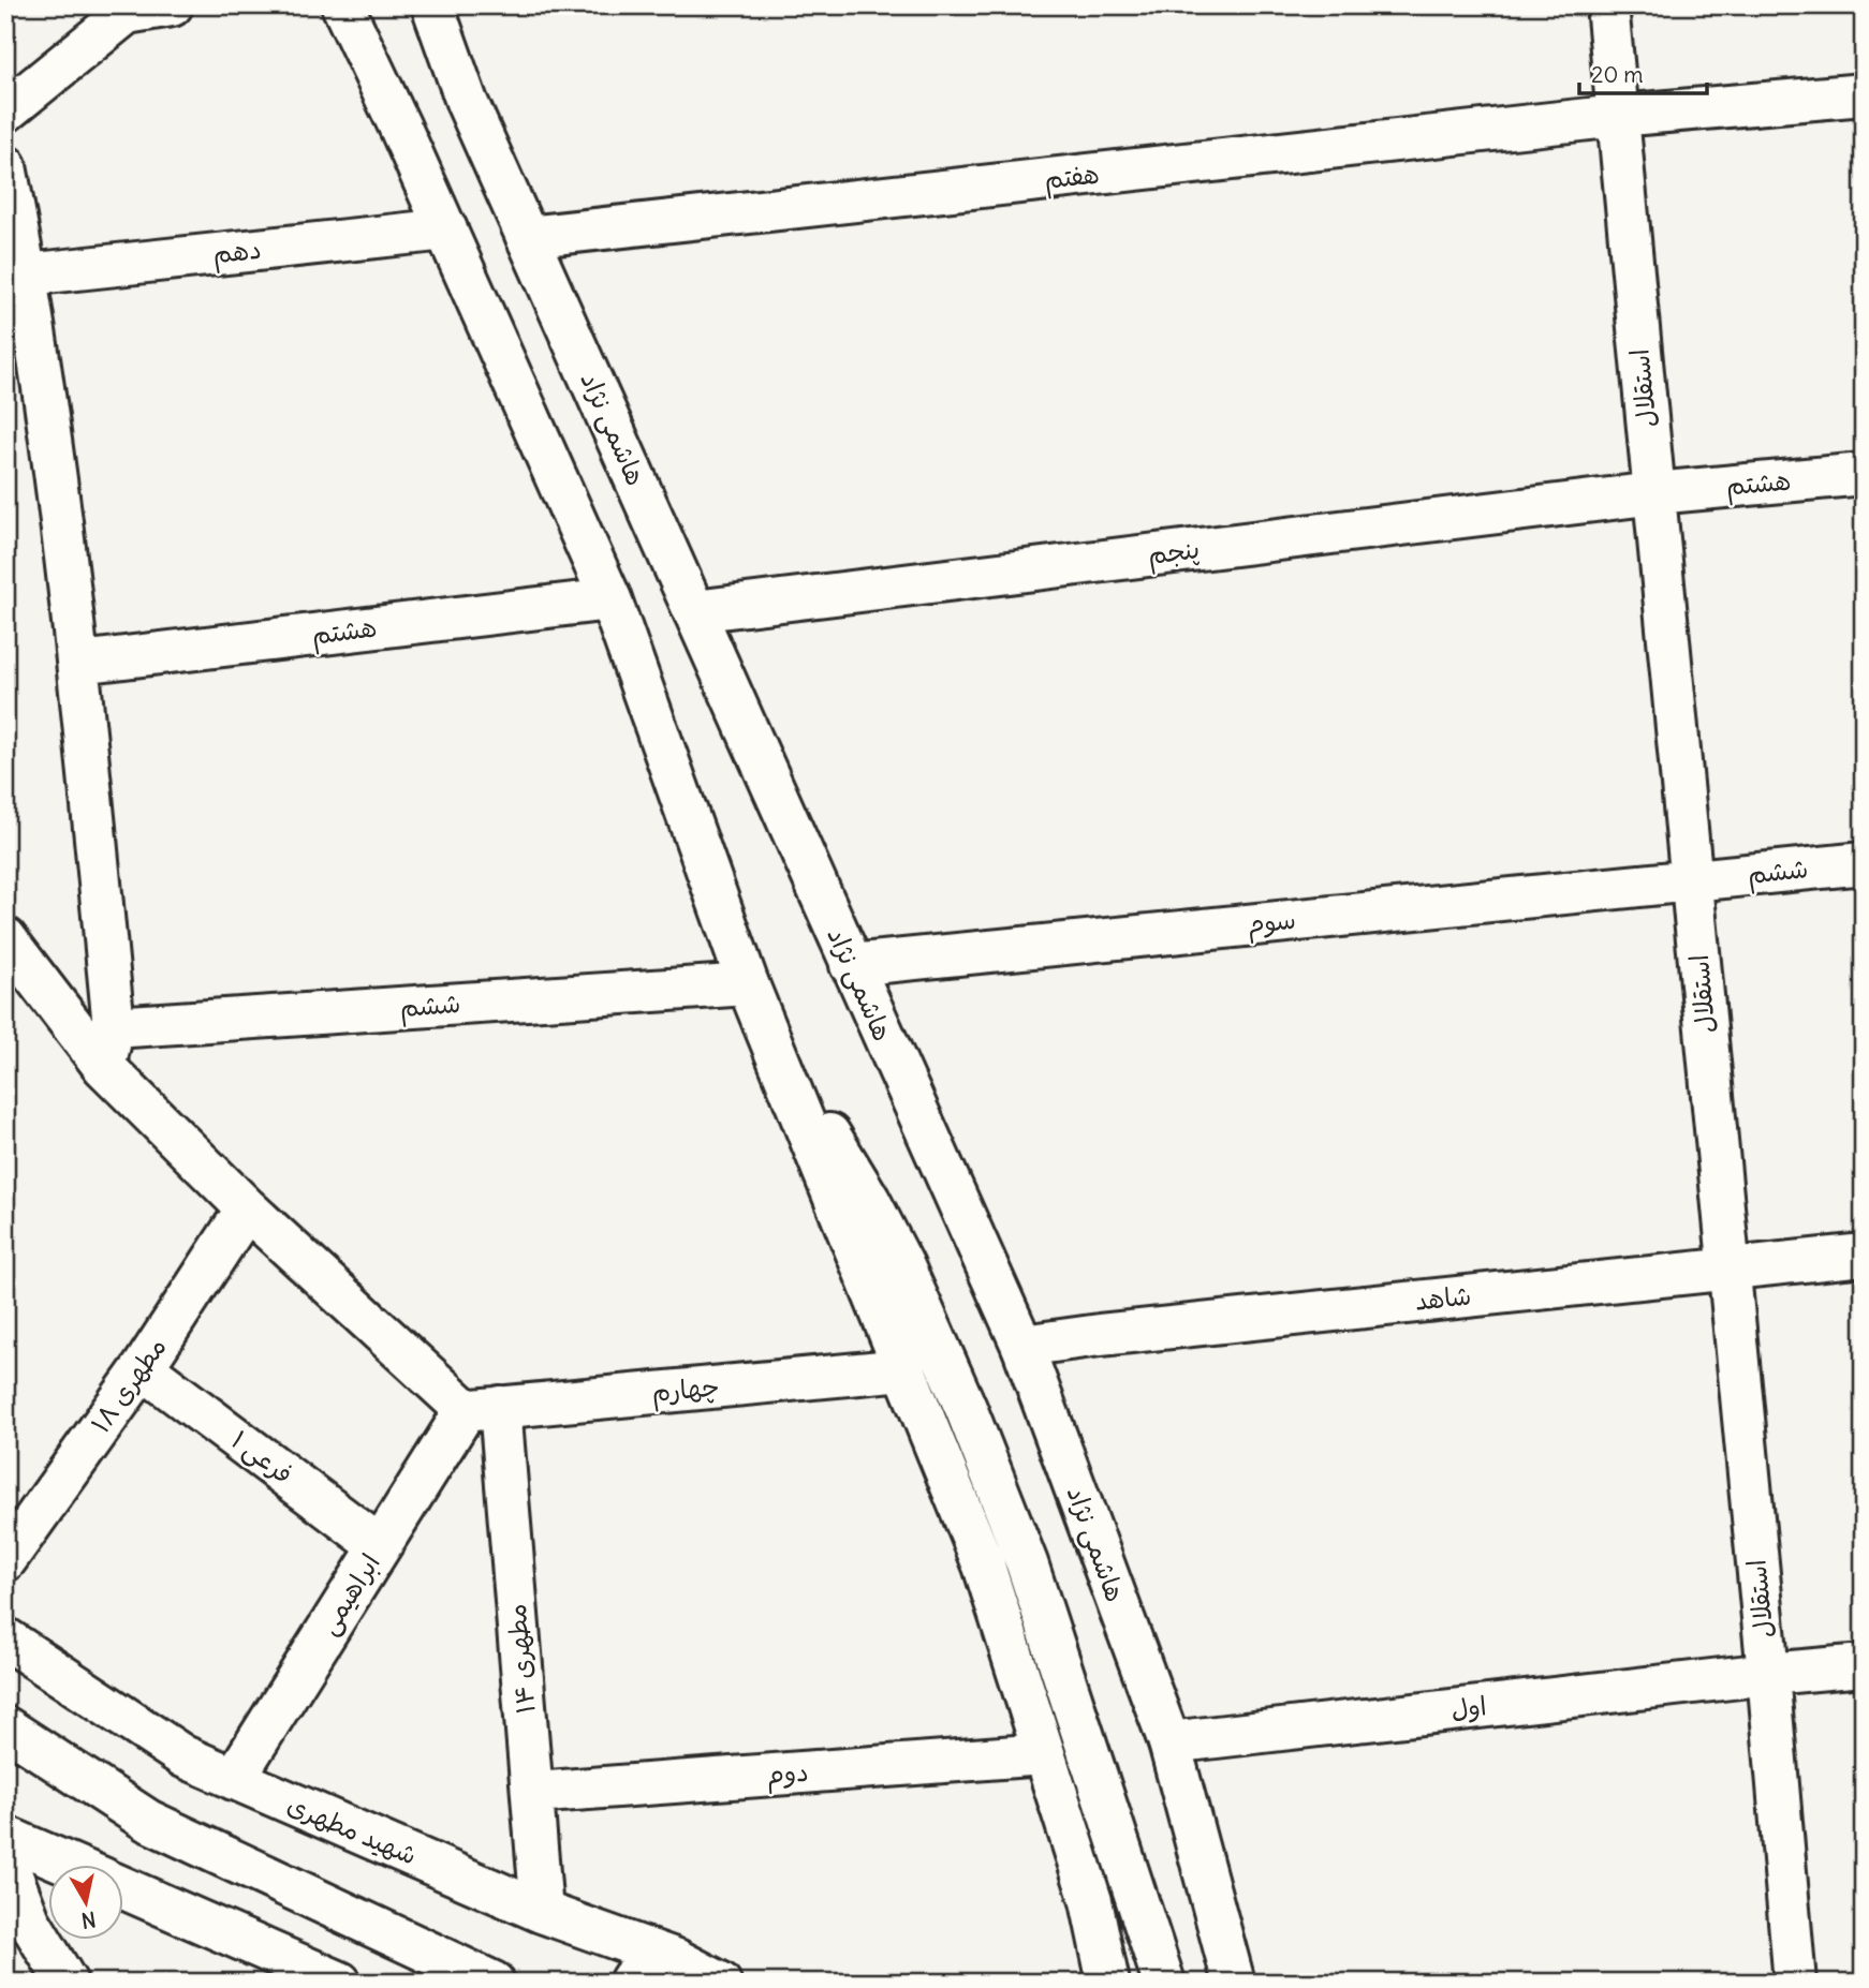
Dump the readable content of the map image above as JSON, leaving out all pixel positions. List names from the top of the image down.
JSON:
{
  "streets": {
    "street": [
      "هفتم",
      "دهم",
      "استقلال",
      "هاشمی نژاد",
      "هشتم",
      "پنجم",
      "ششم",
      "سوم",
      "شاهد",
      "مطهری ۱۸",
      "چهارم",
      "فرعی ۱",
      "ابراهیمی",
      "مطهری ۱۴",
      "اول",
      "دوم",
      "شهید مطهری"
    ]
  },
  "crossings": [
    ["هفتم", "استقلال"],
    ["هفتم", "هاشمی نژاد"],
    ["استقلال", "هشتم"],
    ["استقلال", "پنجم"],
    ["استقلال", "ششم"],
    ["استقلال", "سوم"],
    ["استقلال", "شاهد"],
    ["استقلال", "اول"],
    ["هاشمی نژاد", "پنجم"],
    ["هاشمی نژاد", "سوم"],
    ["هاشمی نژاد", "شاهد"],
    ["هاشمی نژاد", "اول"],
    ["هشتم", "پنجم"],
    ["ششم", "سوم"],
    ["مطهری ۱۸", "فرعی ۱"],
    ["چهارم", "ابراهیمی"],
    ["چهارم", "مطهری ۱۴"],
    ["فرعی ۱", "ابراهیمی"],
    ["ابراهیمی", "مطهری ۱۴"],
    ["ابراهیمی", "شهید مطهری"],
    ["مطهری ۱۴", "دوم"],
    ["مطهری ۱۴", "شهید مطهری"]
  ],
  "scale_bar": "20 m",
  "north": "bottom"
}
